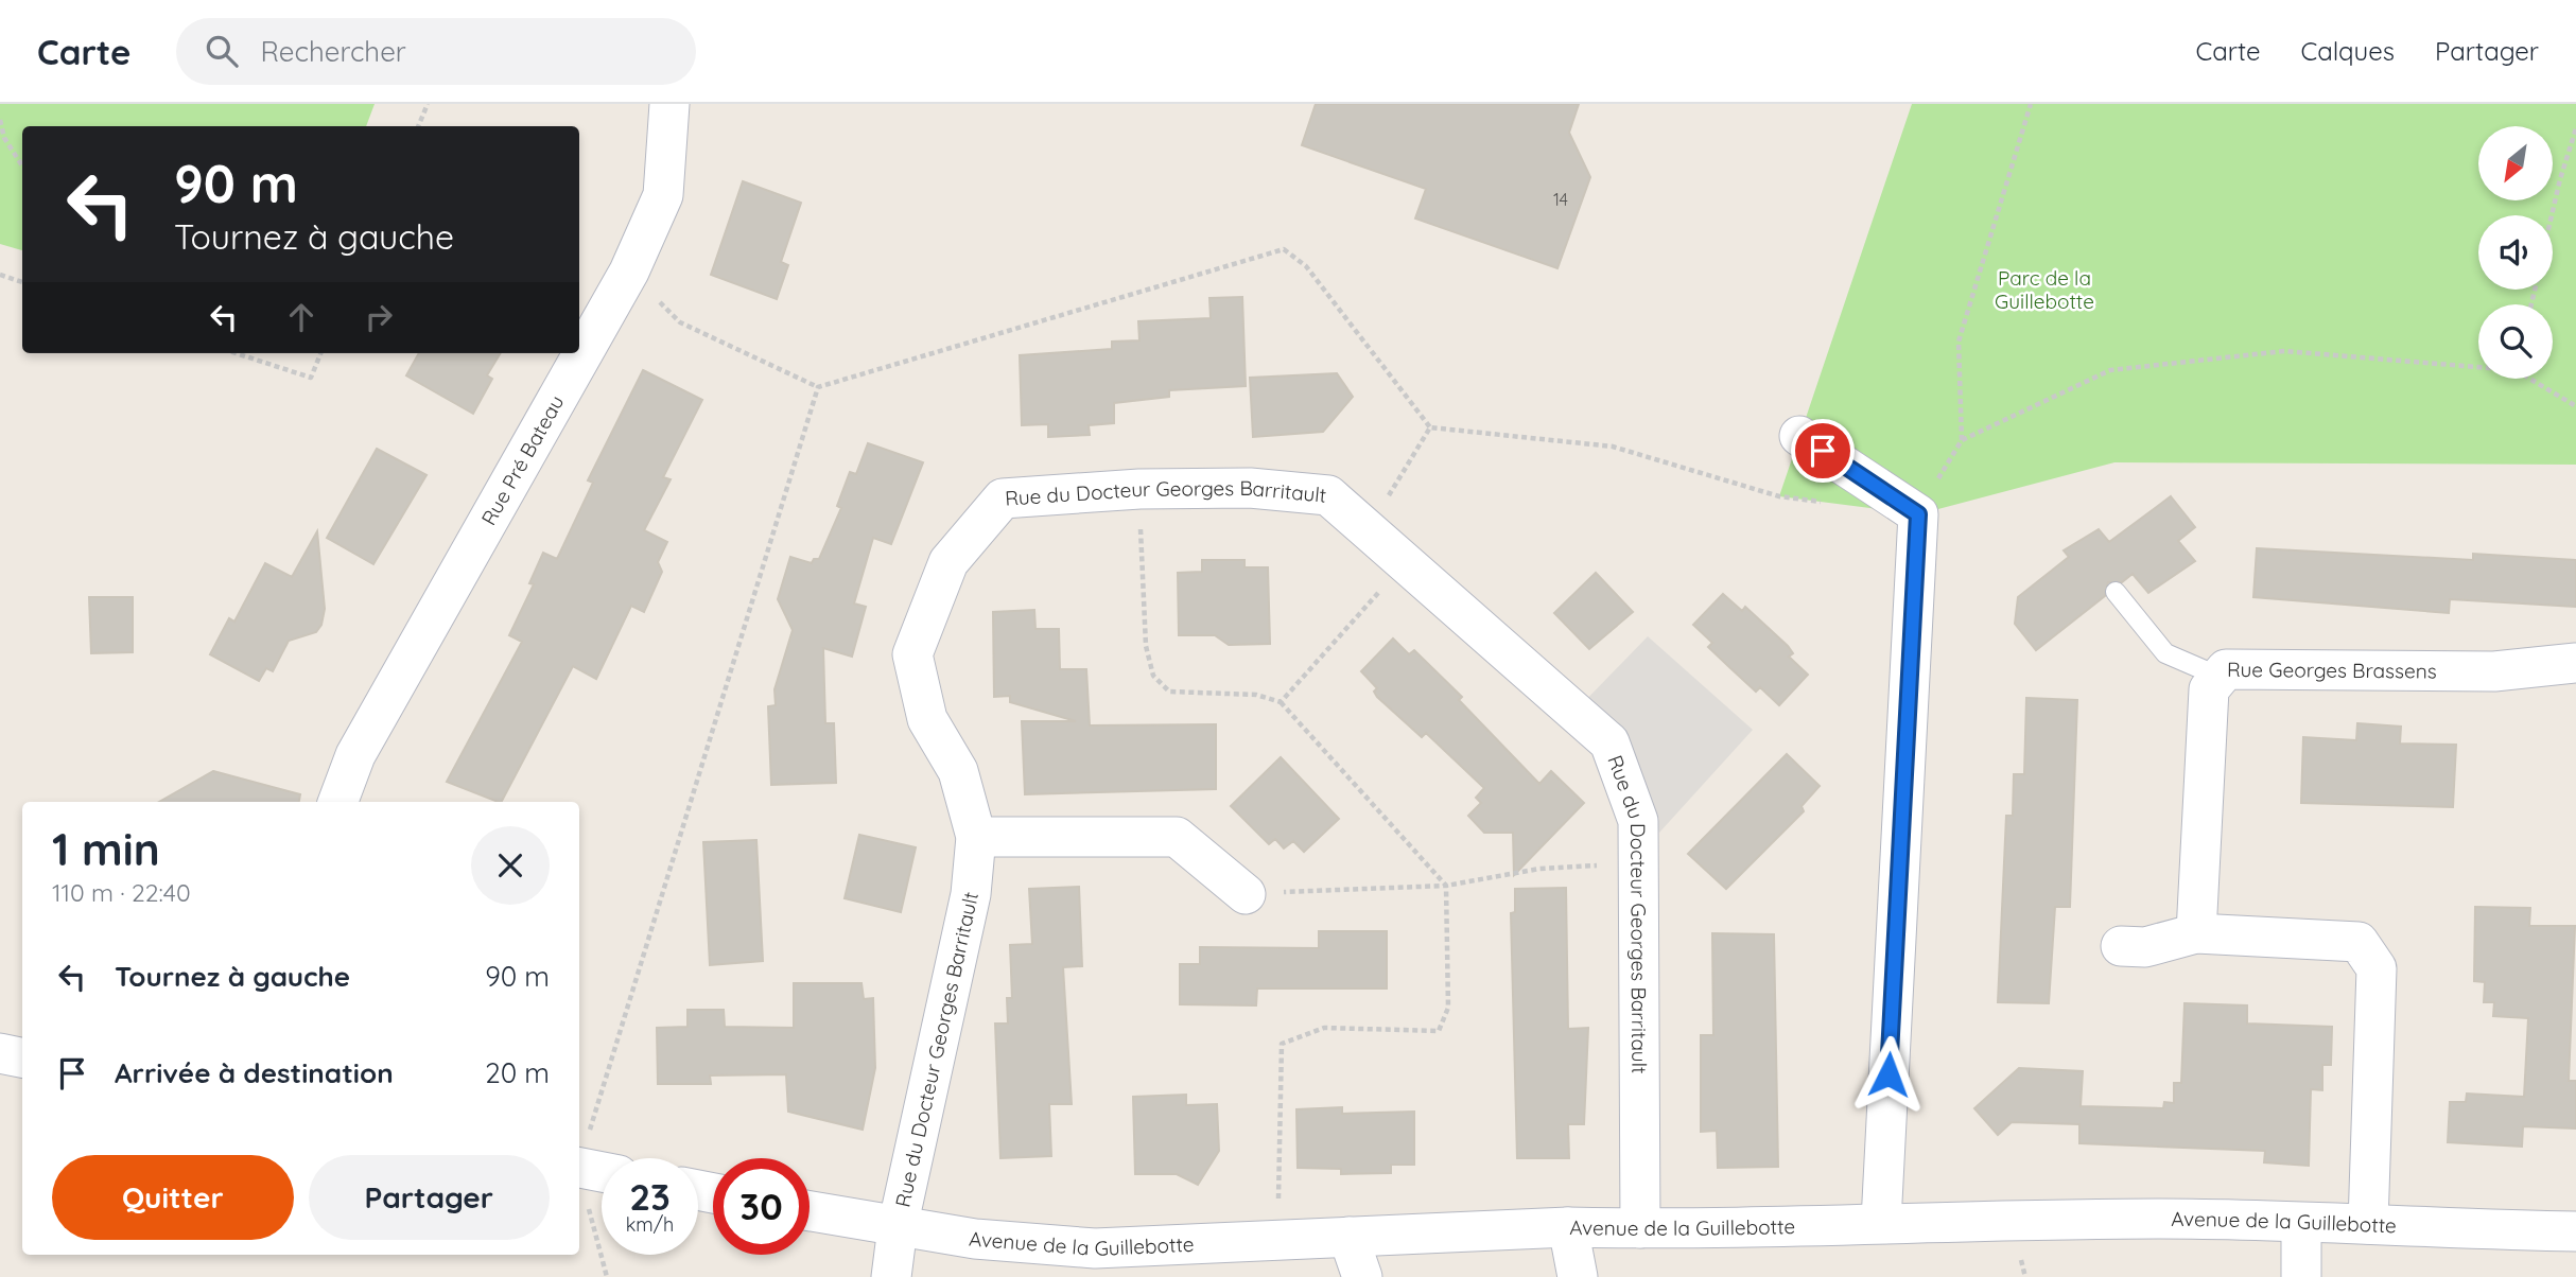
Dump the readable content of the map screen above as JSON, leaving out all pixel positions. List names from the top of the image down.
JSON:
{
  "streets": {
    "street": [
      "Rue Pré Bateau",
      "Rue du Docteur Georges Barritault",
      "Rue Georges Brassens",
      "Avenue de la Guillebotte"
    ]
  },
  "crossings": [
    ["Rue du Docteur Georges Barritault", "Avenue de la Guillebotte"]
  ],
  "parks": ["Parc de la Guillebotte"],
  "house_numbers": ["14"],
  "north": "bottom left",
  "page": {
    "header": "Carte",
    "search": "Rechercher",
    "nav": ["Carte", "Calques", "Partager"],
    "turn": ["90 m", "Tournez à gauche"],
    "heading": ["1 min", "110 m · 22:40"],
    "list": [
      {
        "name": "Tournez à gauche",
        "value": "90 m"
      },
      {
        "name": "Arrivée à destination",
        "value": "20 m"
      }
    ],
    "buttons": ["Quitter", "Partager"],
    "speed": "23 km/h",
    "limit": "30"
  }
}
